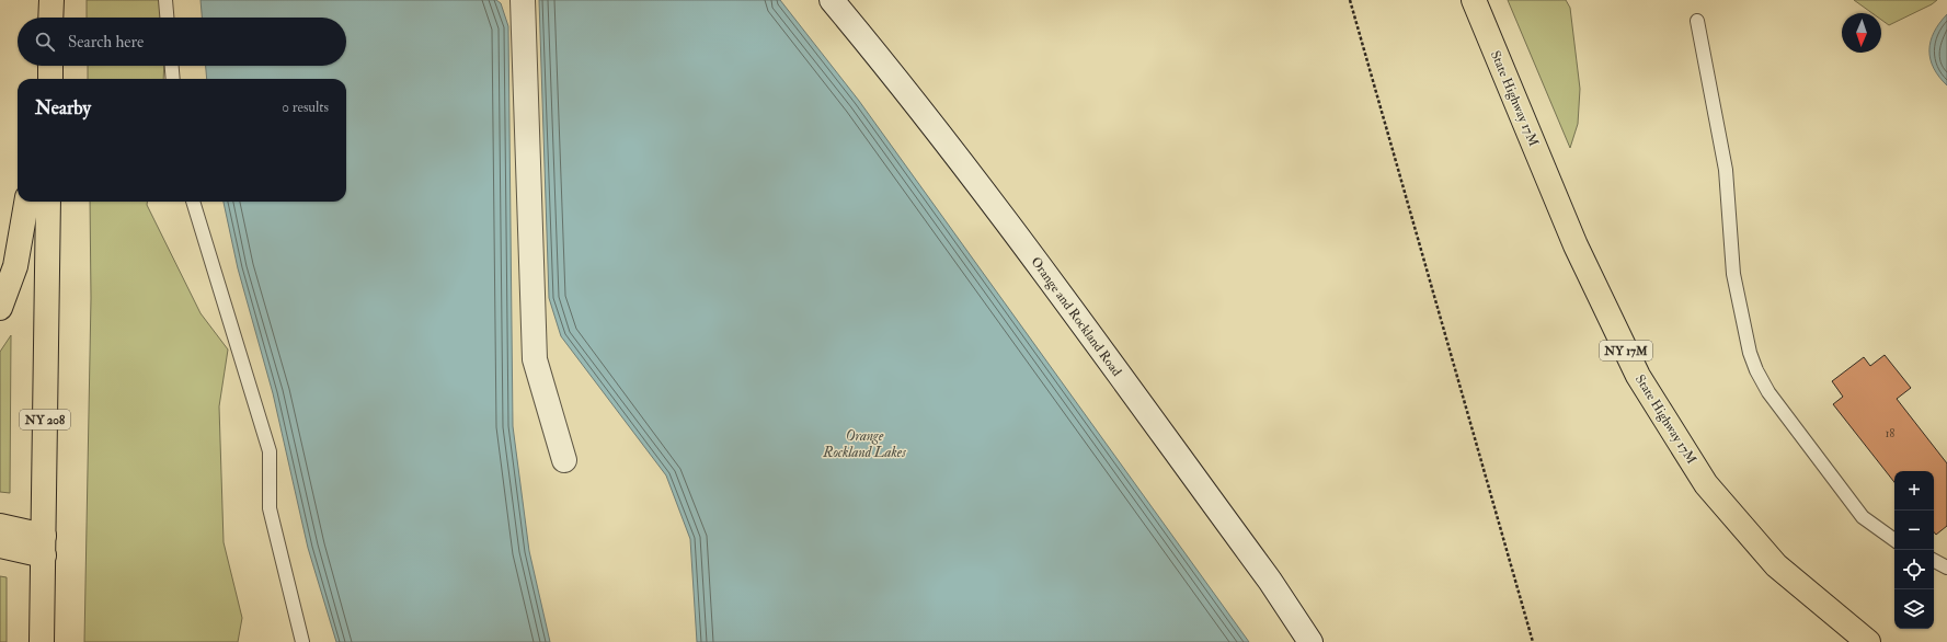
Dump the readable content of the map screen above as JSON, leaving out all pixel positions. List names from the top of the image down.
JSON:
{
  "streets": {
    "main road": ["State Highway 17M", "NY 17M", "NY 208"],
    "street": ["Orange and Rockland Road"]
  },
  "water": ["Orange Rockland Lakes"],
  "house_numbers": ["18"],
  "north": "bottom",
  "page": {
    "search": "Search here",
    "heading": ["Nearby", "0 results"],
    "map_buttons": ["+", "−"]
  }
}
